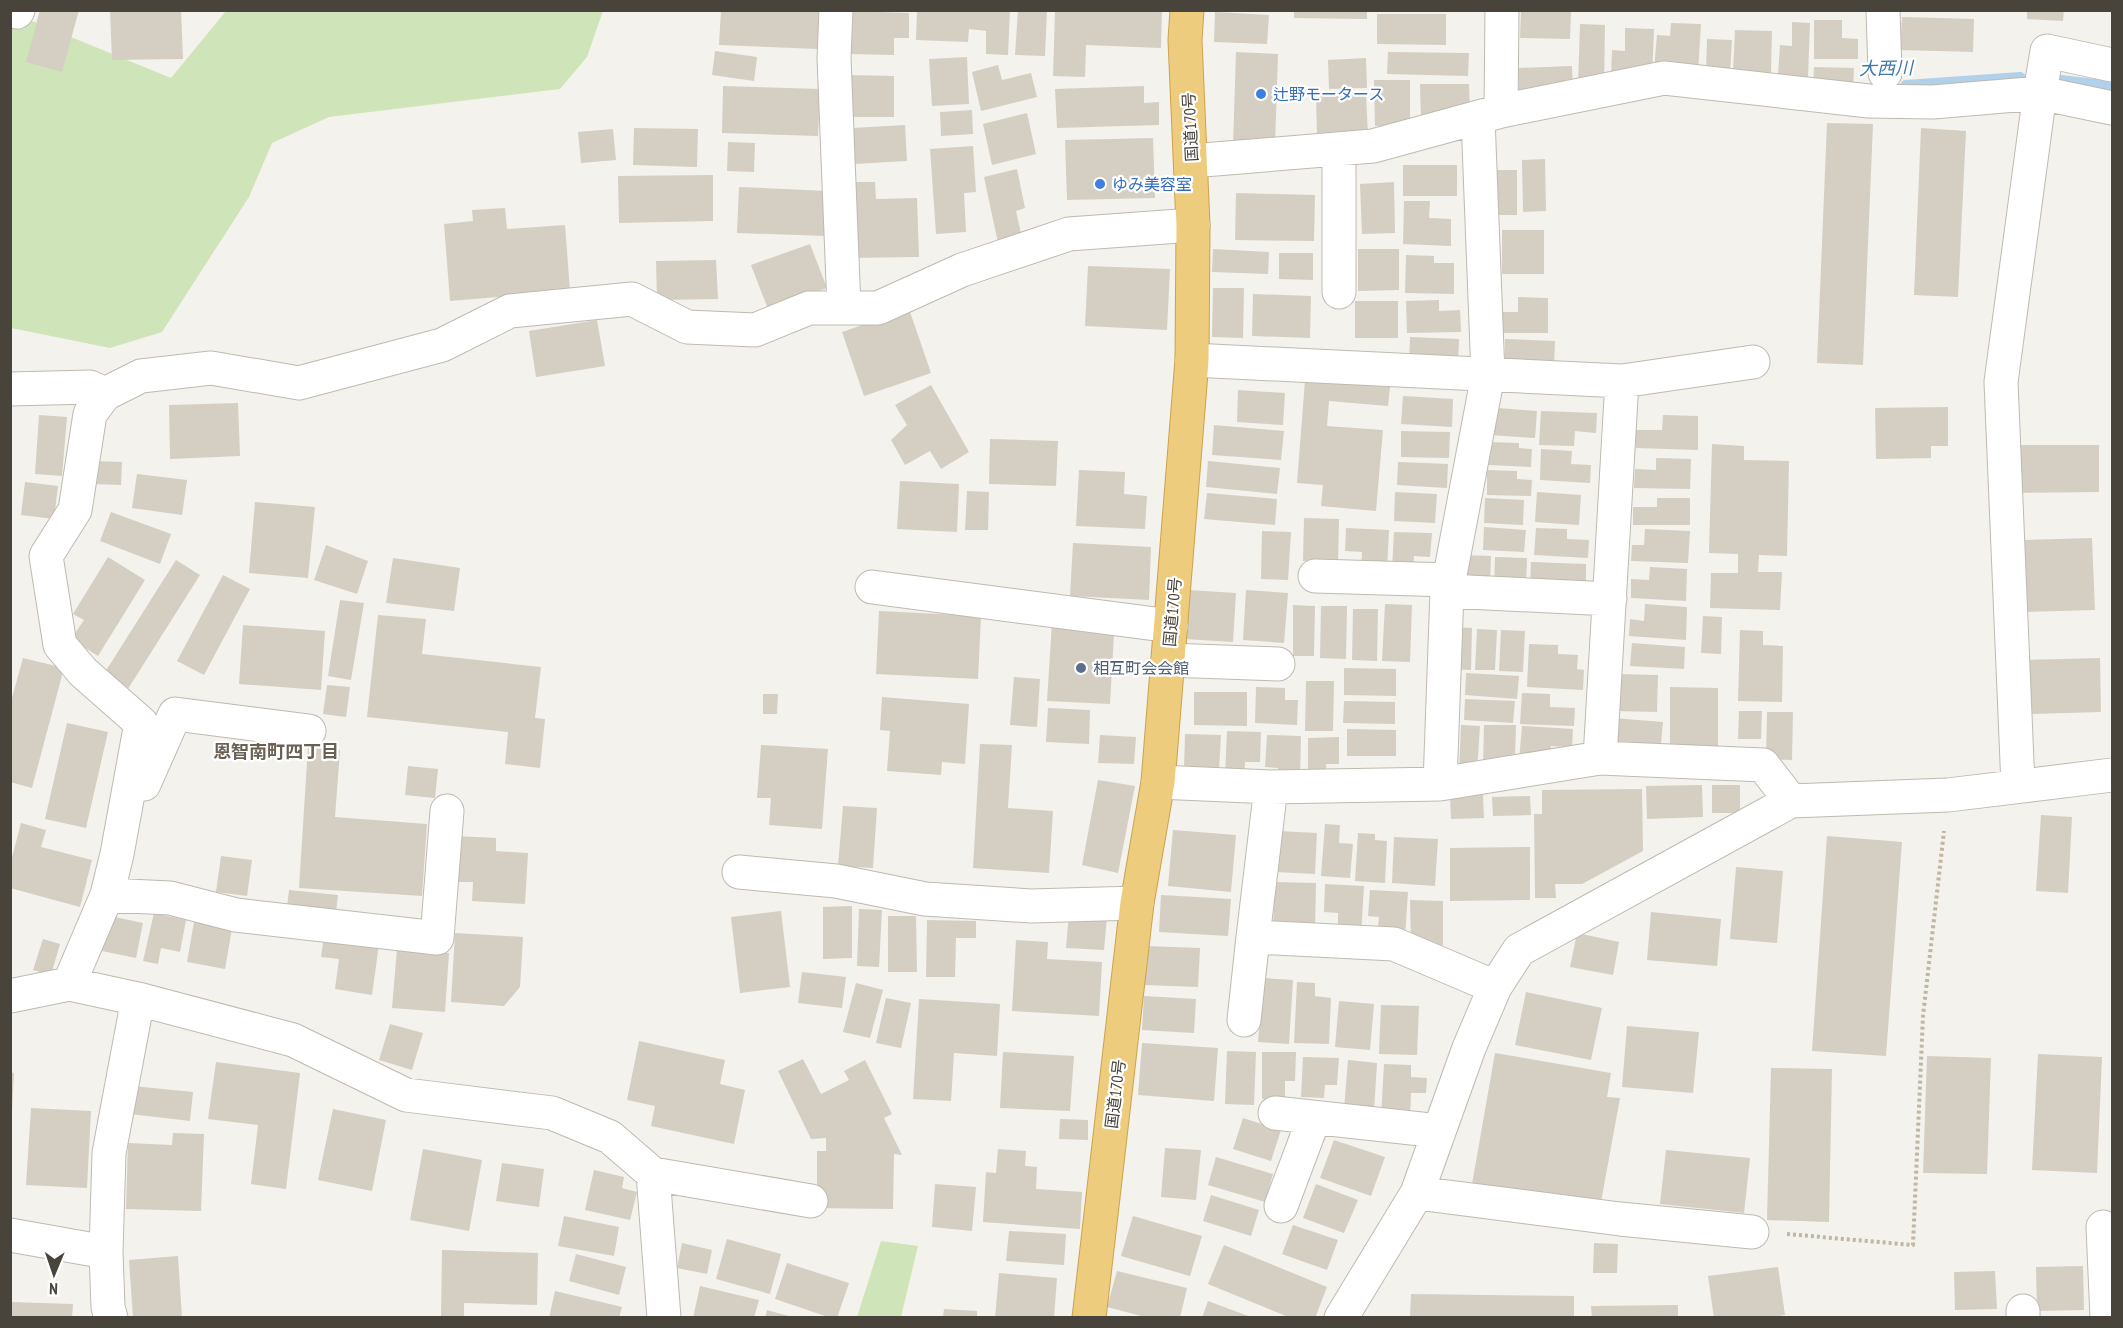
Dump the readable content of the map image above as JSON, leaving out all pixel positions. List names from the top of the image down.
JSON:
{
  "streets": {
    "highway": ["国道170号"]
  },
  "districts": ["恩智南町四丁目"],
  "water": ["大西川"],
  "places": ["辻野モータース", "ゆみ美容室", "相互町会会館"],
  "north": "bottom"
}
